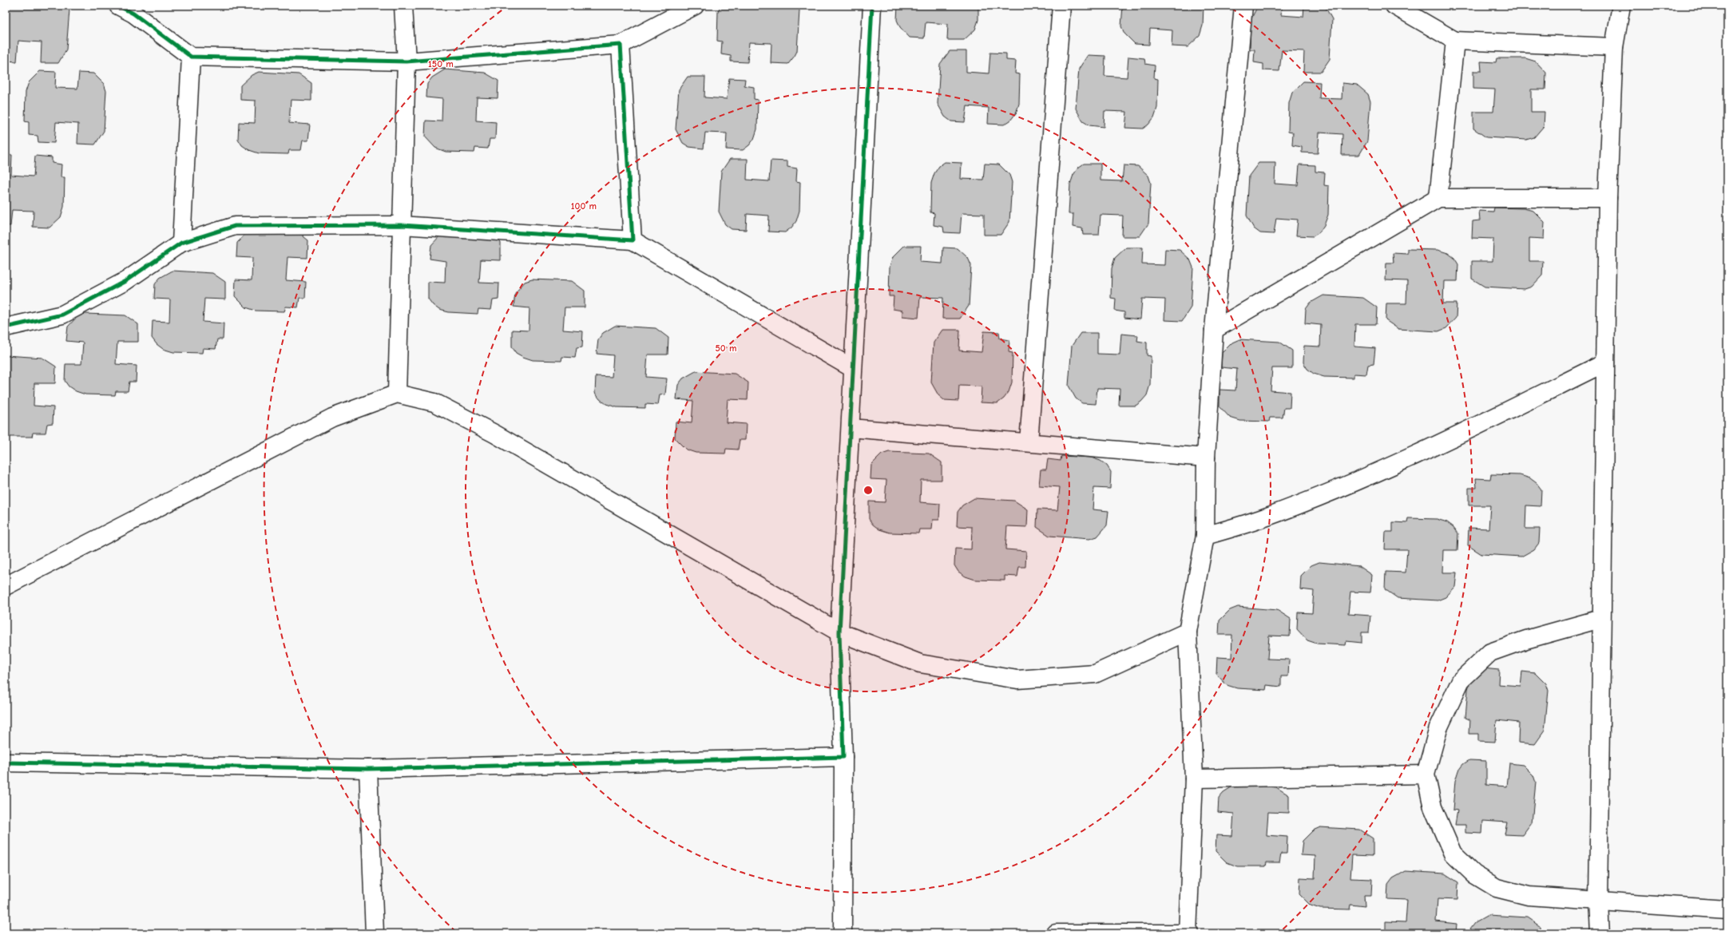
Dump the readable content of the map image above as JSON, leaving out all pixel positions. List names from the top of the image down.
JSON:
{
  "rings": ["150 m", "100 m", "50 m"]
}
